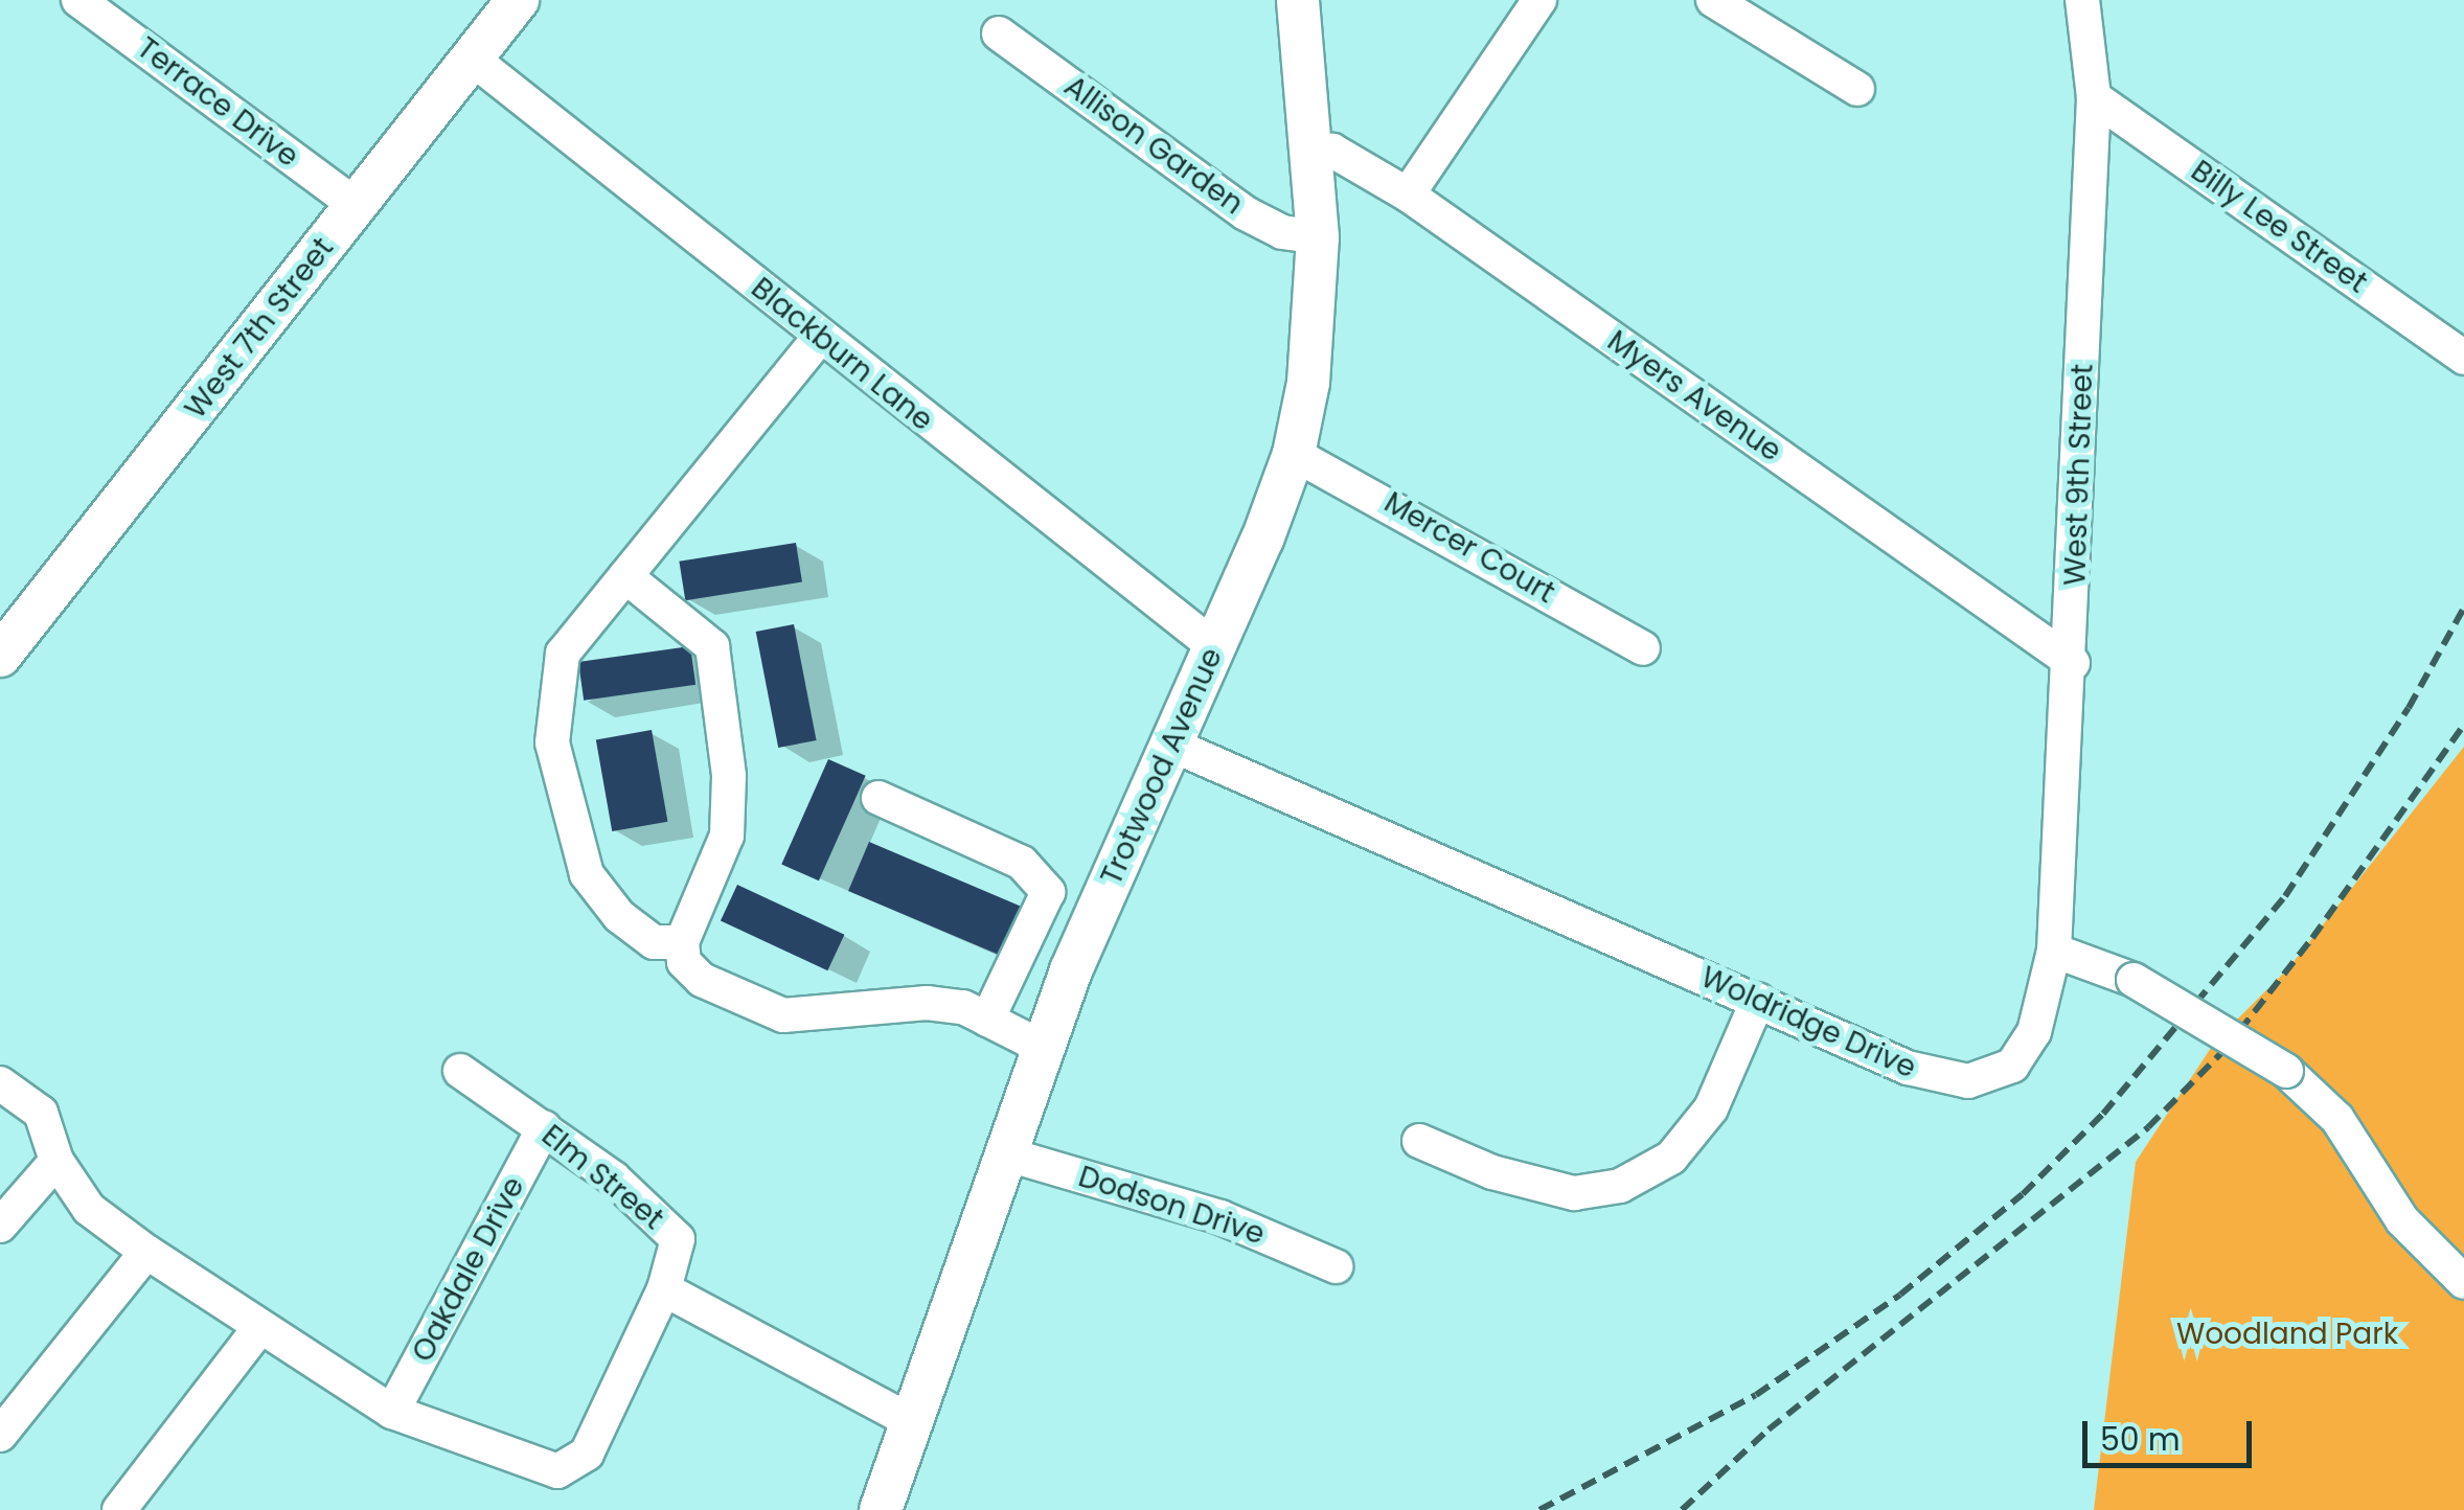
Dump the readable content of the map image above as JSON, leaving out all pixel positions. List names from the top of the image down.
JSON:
{
  "streets": {
    "main road": ["West 7th Street", "Trotwood Avenue"],
    "street": [
      "Terrace Drive",
      "Allison Garden",
      "Billy Lee Street",
      "Blackburn Lane",
      "Myers Avenue",
      "West 9th Street",
      "Mercer Court",
      "Woldridge Drive",
      "Elm Street",
      "Dodson Drive",
      "Oakdale Drive"
    ]
  },
  "crossings": [
    ["Terrace Drive", "West 7th Street"],
    ["Allison Garden", "Trotwood Avenue"],
    ["Billy Lee Street", "West 9th Street"],
    ["West 7th Street", "Blackburn Lane"],
    ["Blackburn Lane", "Trotwood Avenue"],
    ["Myers Avenue", "West 9th Street"],
    ["Myers Avenue", "Trotwood Avenue"],
    ["West 9th Street", "Woldridge Drive"],
    ["Mercer Court", "Trotwood Avenue"],
    ["Trotwood Avenue", "Woldridge Drive"],
    ["Trotwood Avenue", "Dodson Drive"],
    ["Elm Street", "Oakdale Drive"]
  ],
  "parks": ["Woodland Park"],
  "scale_bar": "50 m"
}
